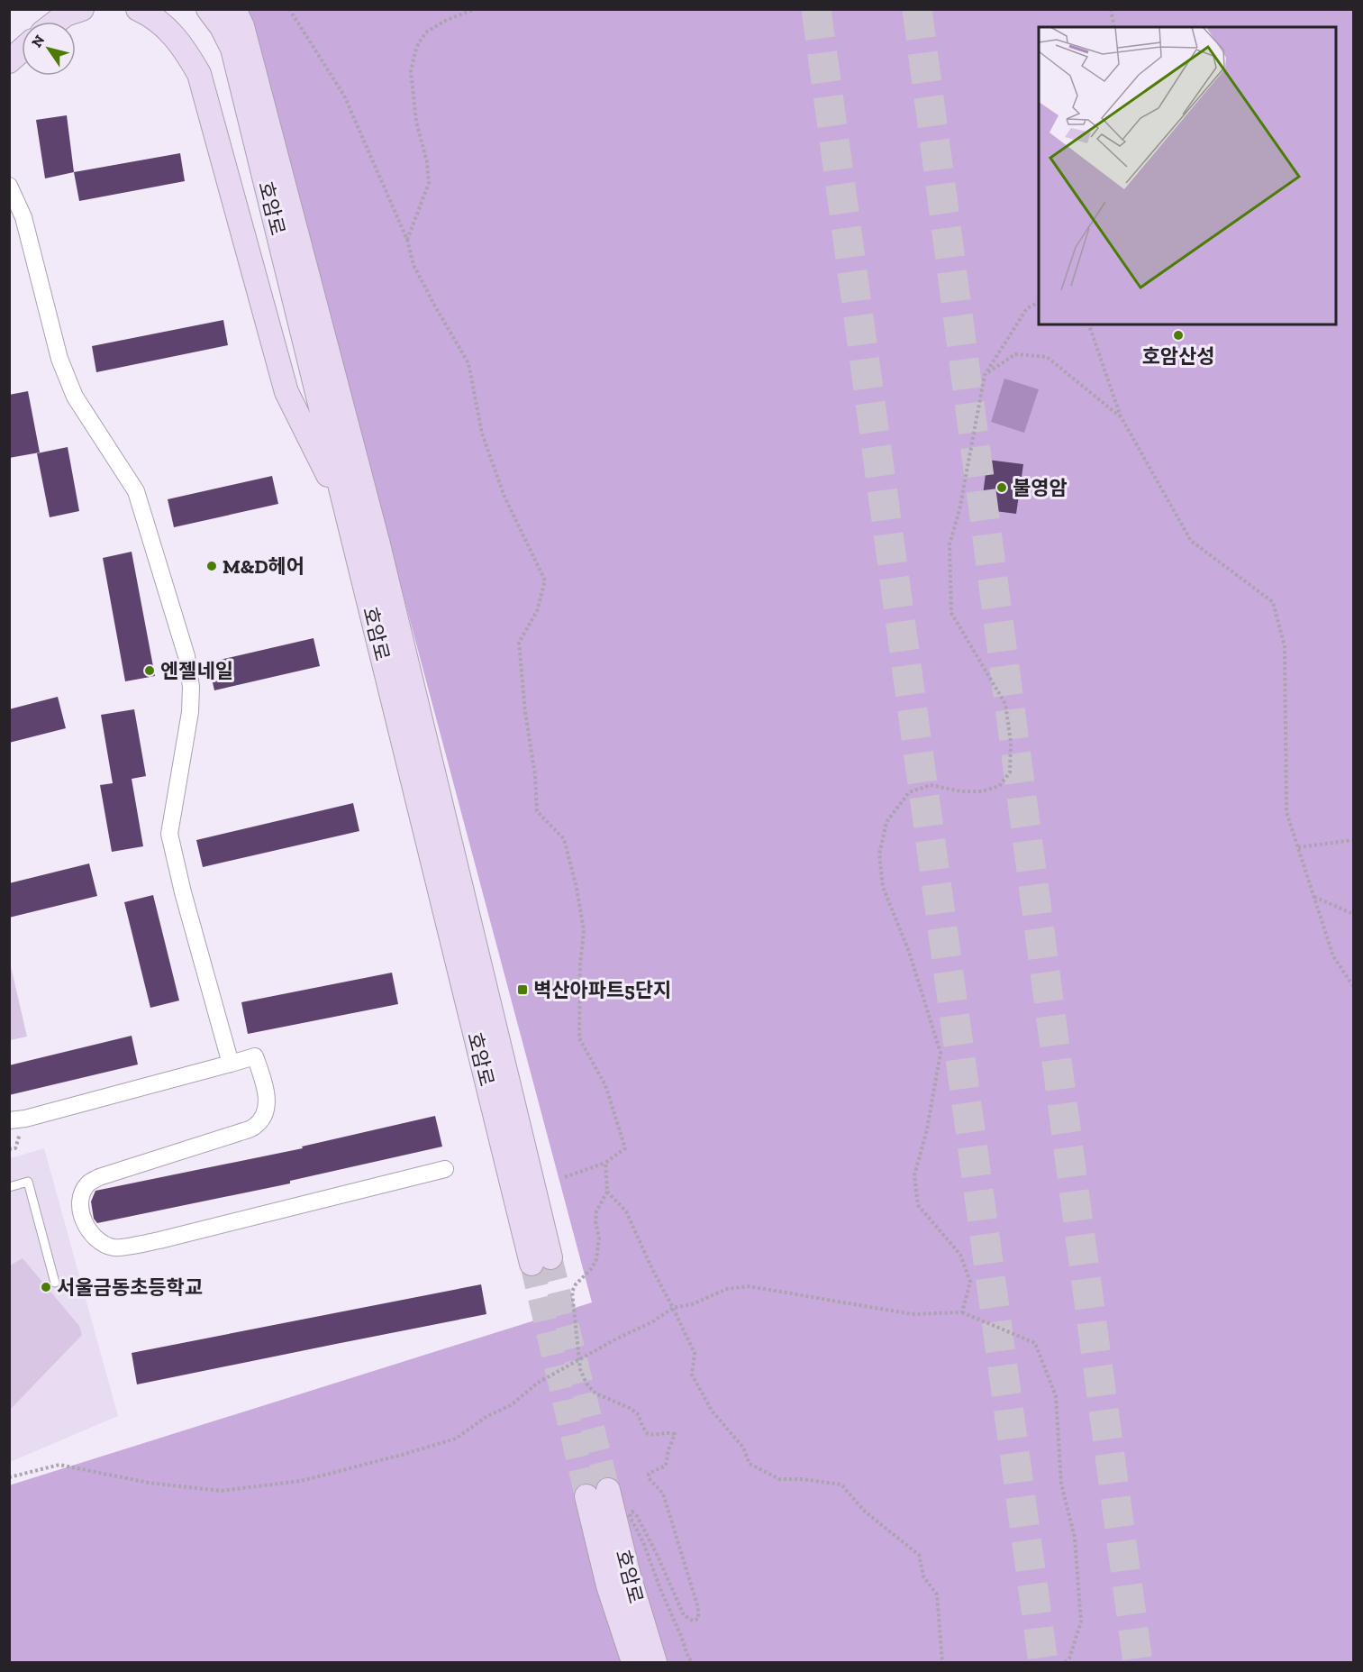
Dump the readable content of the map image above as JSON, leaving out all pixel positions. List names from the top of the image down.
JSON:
{
  "streets": {
    "main road": ["호암로"]
  },
  "places": {
    "other": [
      "호암산성",
      "불영암",
      "M&D헤어",
      "엔젤네일",
      "서울금동초등학교"
    ],
    "transit": ["벽산아파트5단지"]
  },
  "north": "top left"
}
